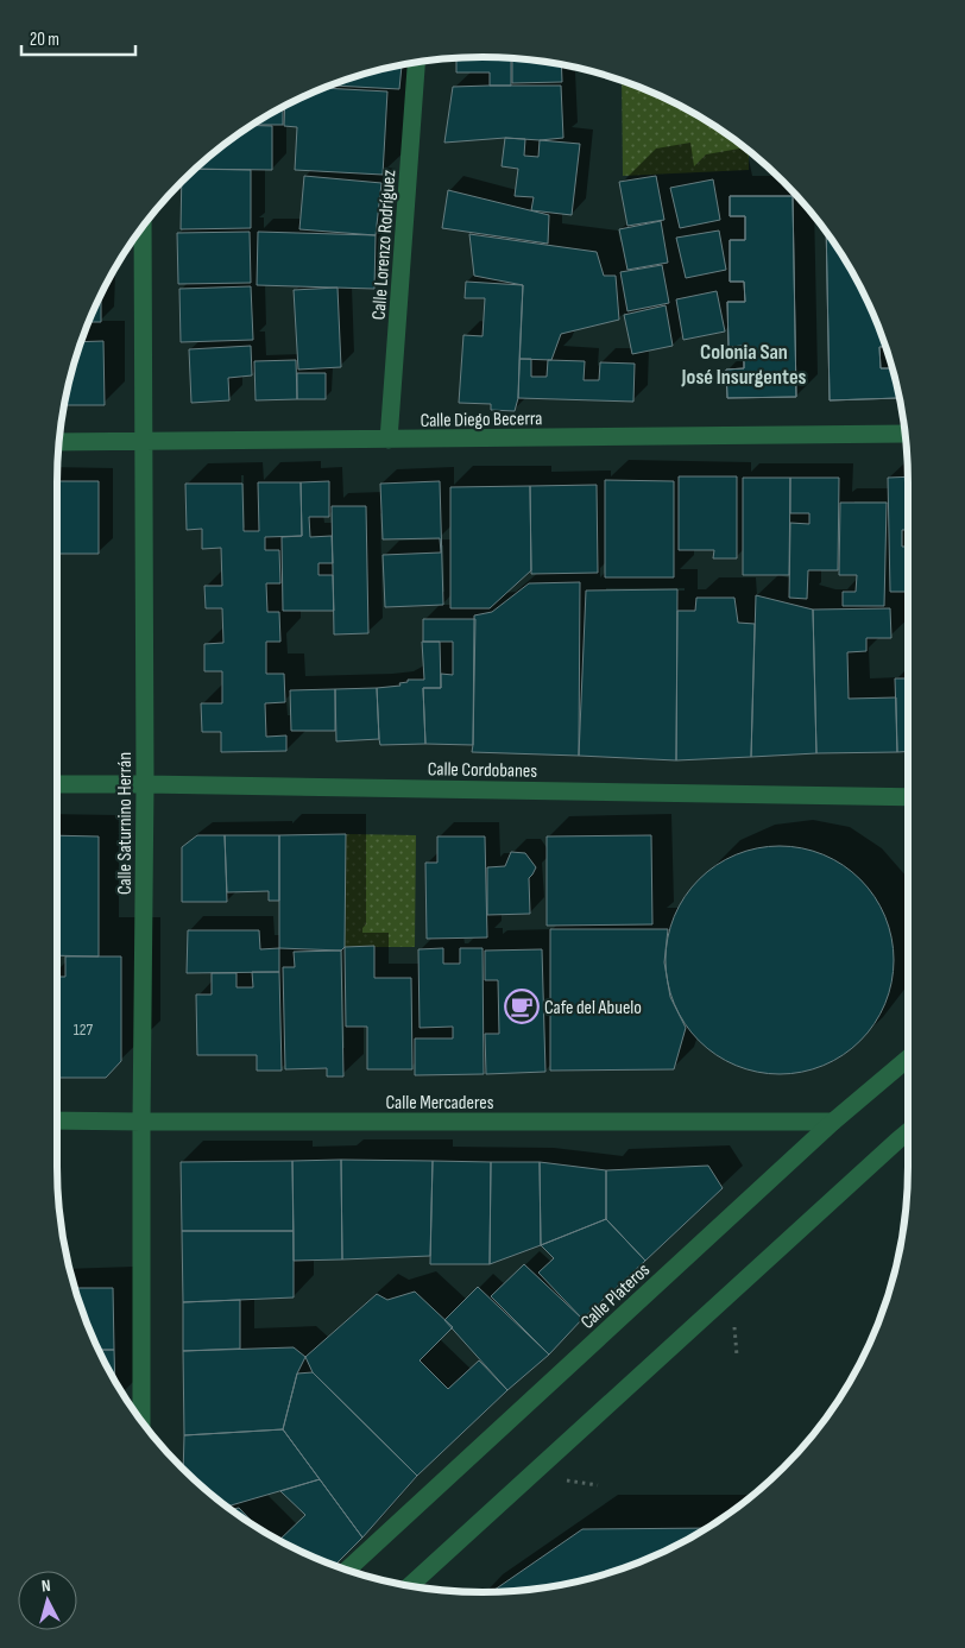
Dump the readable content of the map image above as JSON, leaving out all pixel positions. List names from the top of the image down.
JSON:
{
  "streets": {
    "street": [
      "Calle Lorenzo Rodríguez",
      "Calle Diego Becerra",
      "Calle Cordobanes",
      "Calle Saturnino Herrán",
      "Calle Mercaderes",
      "Calle Plateros"
    ]
  },
  "crossings": [
    ["Calle Lorenzo Rodríguez", "Calle Diego Becerra"],
    ["Calle Diego Becerra", "Calle Saturnino Herrán"],
    ["Calle Cordobanes", "Calle Saturnino Herrán"],
    ["Calle Saturnino Herrán", "Calle Mercaderes"],
    ["Calle Mercaderes", "Calle Plateros"]
  ],
  "districts": ["Colonia San José Insurgentes"],
  "places": {
    "cafe": ["Cafe del Abuelo"]
  },
  "house_numbers": ["127"],
  "scale_bar": "20 m",
  "north": "top"
}
